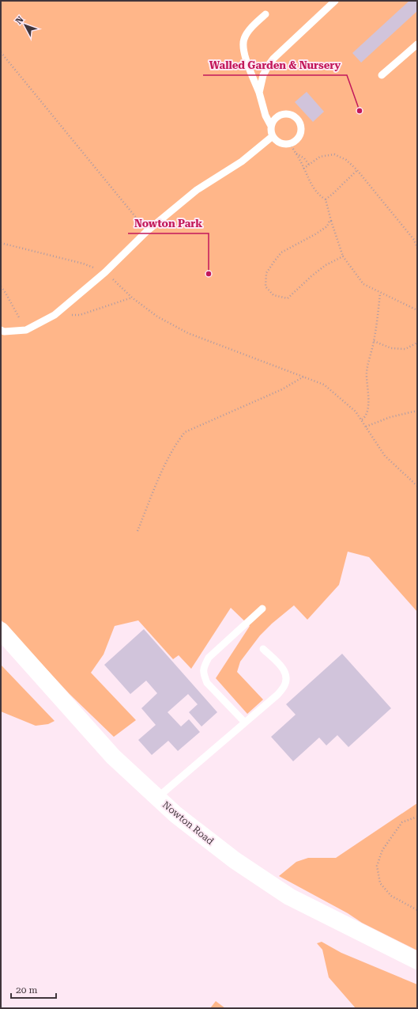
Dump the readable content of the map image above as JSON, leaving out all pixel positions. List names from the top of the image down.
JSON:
{
  "streets": {
    "street": ["Nowton Road"]
  },
  "places": ["Walled Garden & Nursery", "Nowton Park"],
  "scale_bar": "20 m",
  "north": "top left"
}
